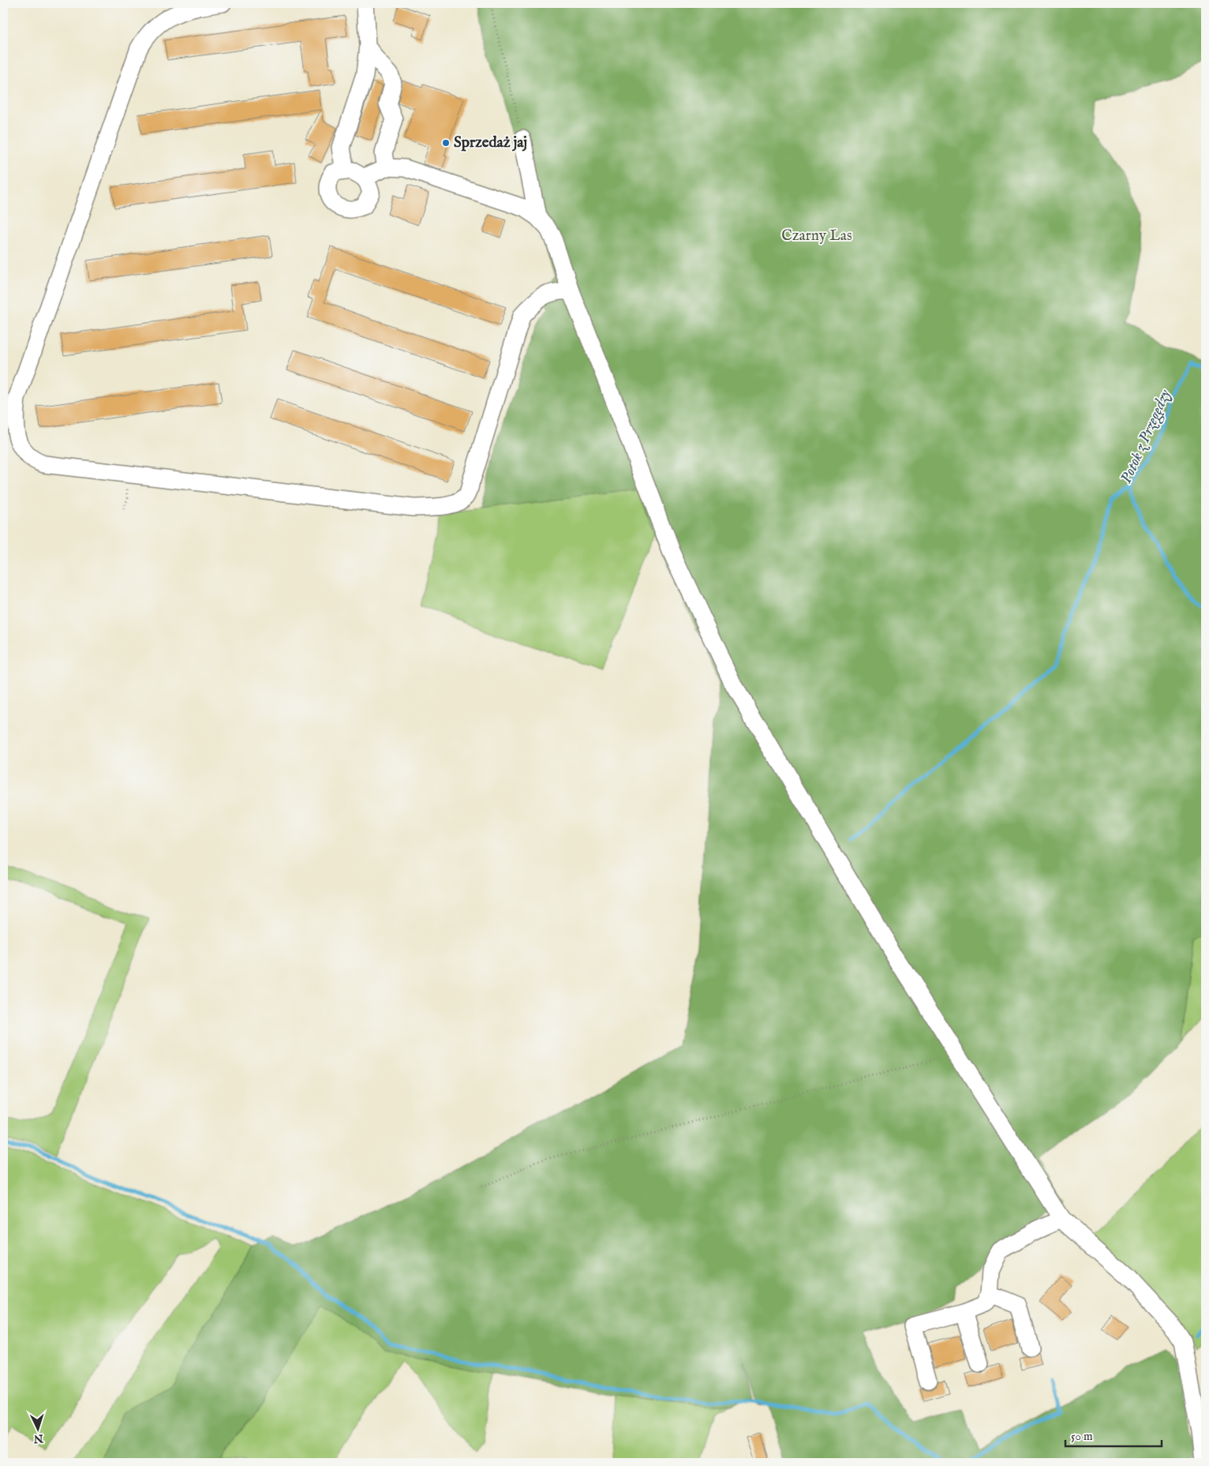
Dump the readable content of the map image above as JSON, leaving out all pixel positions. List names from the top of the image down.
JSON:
{
  "water": ["Potok z Przegędzy"],
  "parks": ["Czarny Las"],
  "places": ["Sprzedaż jaj"],
  "scale_bar": "50 m",
  "north": "bottom"
}
